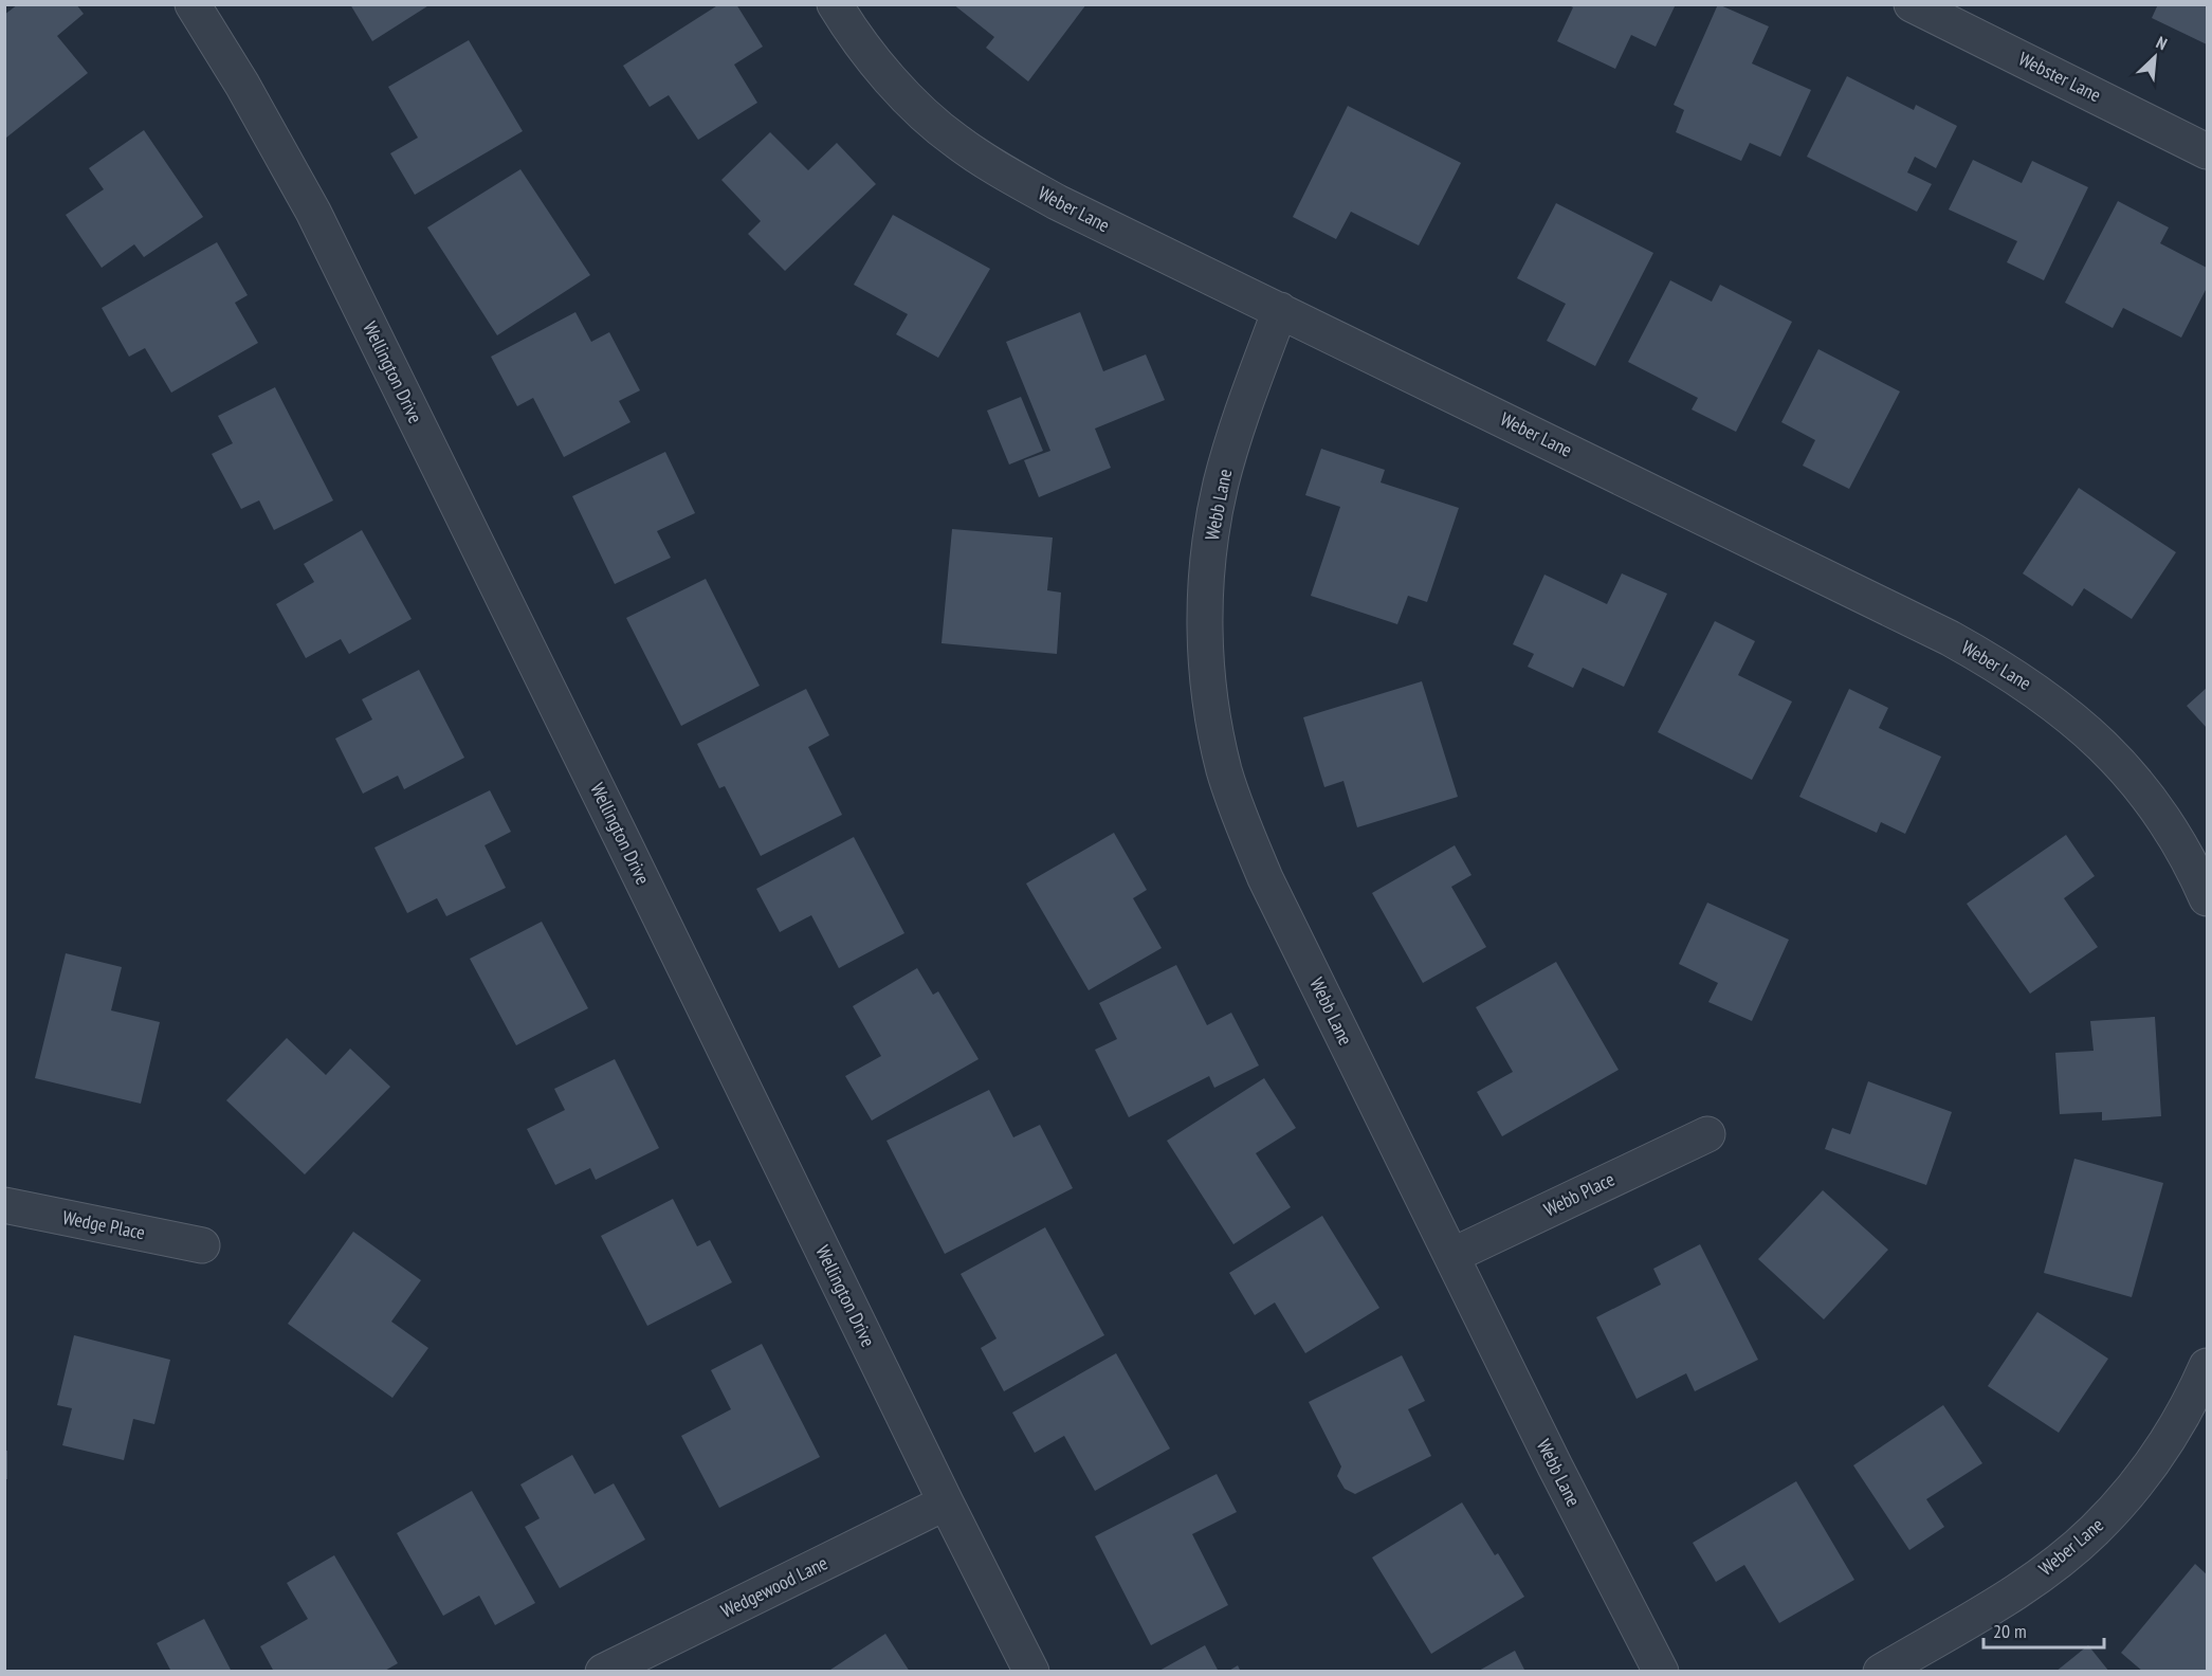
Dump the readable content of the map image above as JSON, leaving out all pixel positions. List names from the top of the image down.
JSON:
{
  "streets": {
    "street": [
      "Webster Lane",
      "Weber Lane",
      "Wellington Drive",
      "Webb Lane",
      "Webb Place",
      "Wedge Place",
      "Wedgewood Lane"
    ]
  },
  "crossings": [
    ["Weber Lane", "Webb Lane"],
    ["Wellington Drive", "Wedgewood Lane"],
    ["Webb Lane", "Webb Place"]
  ],
  "scale_bar": "20 m",
  "north": "top right"
}
